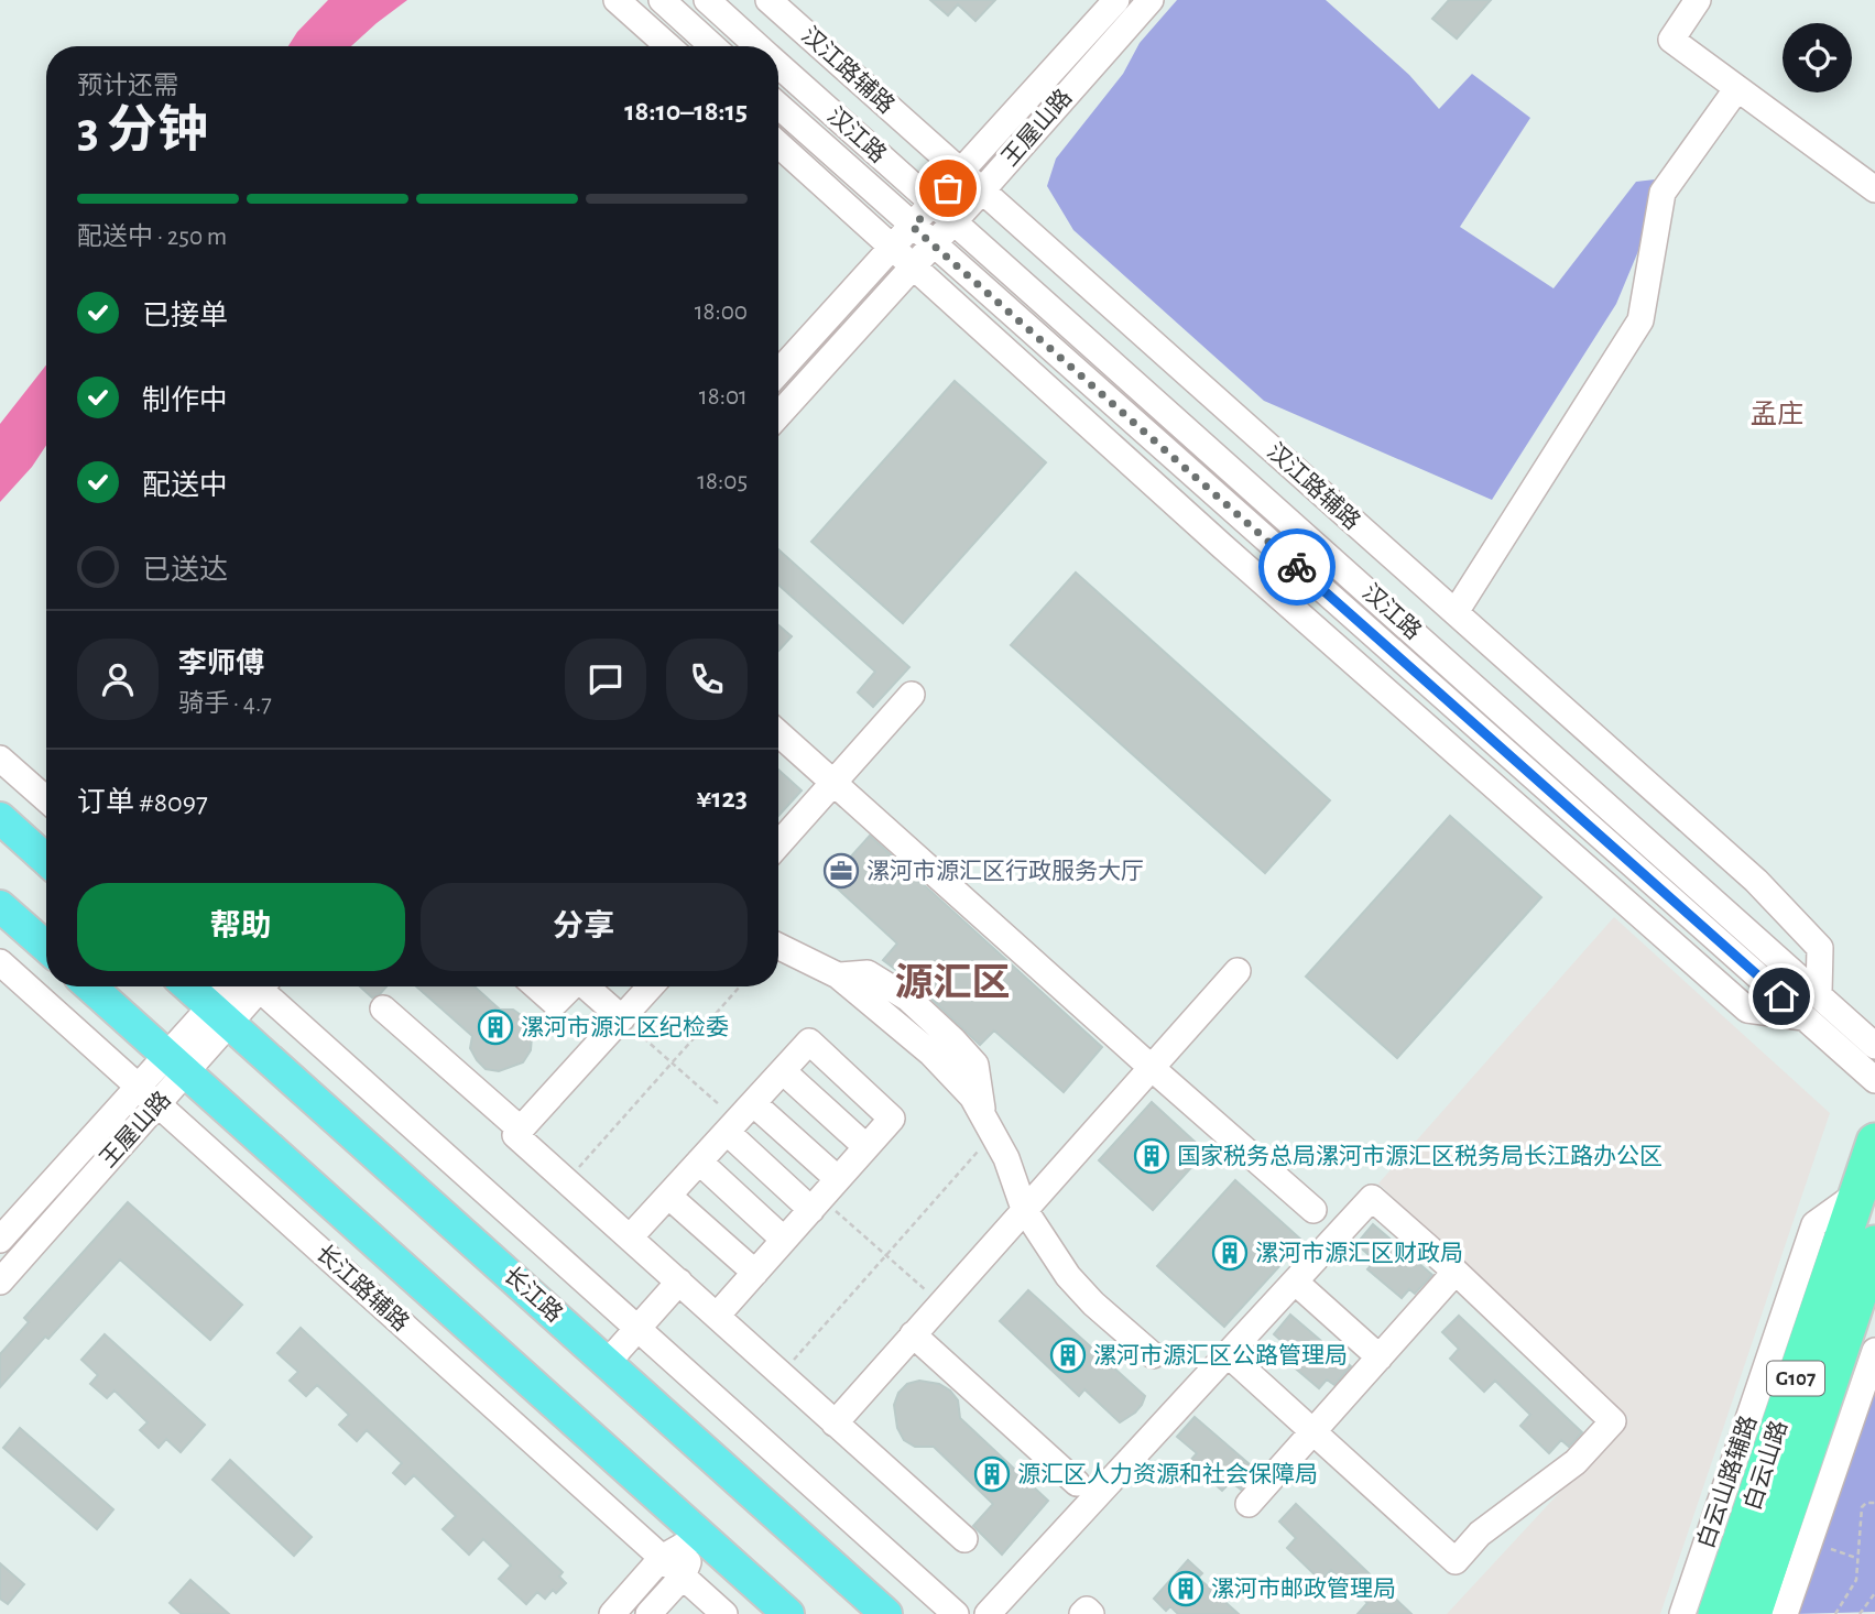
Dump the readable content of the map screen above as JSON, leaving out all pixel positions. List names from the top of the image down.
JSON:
{
  "streets": {
    "highway": ["G107", "白云山路"],
    "main road": ["长江路"],
    "street": [
      "汉江路辅路",
      "王屋山路",
      "汉江路",
      "长江路辅路",
      "白云山路辅路"
    ]
  },
  "crossings": [
    ["汉江路辅路", "王屋山路"],
    ["汉江路辅路", "汉江路"],
    ["王屋山路", "汉江路"],
    ["王屋山路", "长江路辅路"],
    ["王屋山路", "长江路"],
    ["白云山路", "白云山路辅路"]
  ],
  "districts": ["孟庄", "源汇区"],
  "places": {
    "office": ["漯河市源汇区行政服务大厅"],
    "building": [
      "漯河市源汇区纪检委",
      "国家税务总局漯河市源汇区税务局长江路办公区",
      "漯河市源汇区财政局",
      "漯河市源汇区公路管理局",
      "源汇区人力资源和社会保障局",
      "漯河市邮政管理局"
    ]
  },
  "page": {
    "heading": ["3 分钟", "预计还需", "18:10–18:15"],
    "panel": [
      "李师傅",
      "骑手 · 4.7",
      "订单 #8097",
      "¥123"
    ],
    "bar": "配送中 · 250 m",
    "list": [
      ["已接单", "18:00"],
      ["制作中", "18:01"],
      ["配送中", "18:05"],
      "已送达"
    ],
    "buttons": ["帮助", "分享"]
  }
}
